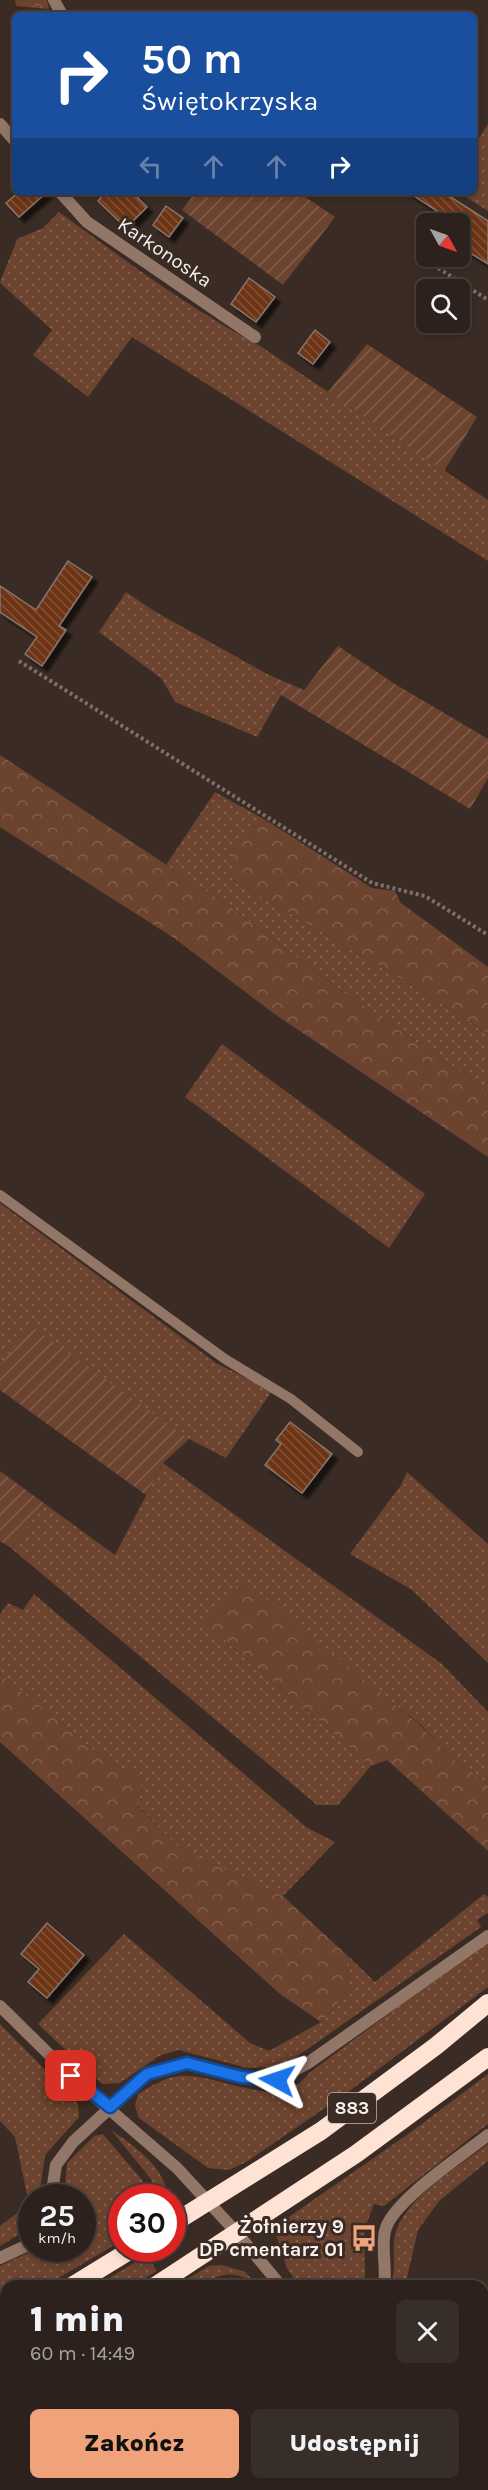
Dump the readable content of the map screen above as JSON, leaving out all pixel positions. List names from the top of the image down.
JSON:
{
  "streets": {
    "highway": ["883"],
    "street": ["Karkonoska"]
  },
  "places": {
    "bus stop": ["Żołnierzy 9 DP cmentarz 01"]
  },
  "north": "bottom right",
  "page": {
    "turn": ["50 m", "Świętokrzyska"],
    "speed": "25 km/h",
    "limit": "30",
    "heading": ["1 min", "60 m · 14:49"],
    "buttons": ["Zakończ", "Udostępnij"]
  }
}
